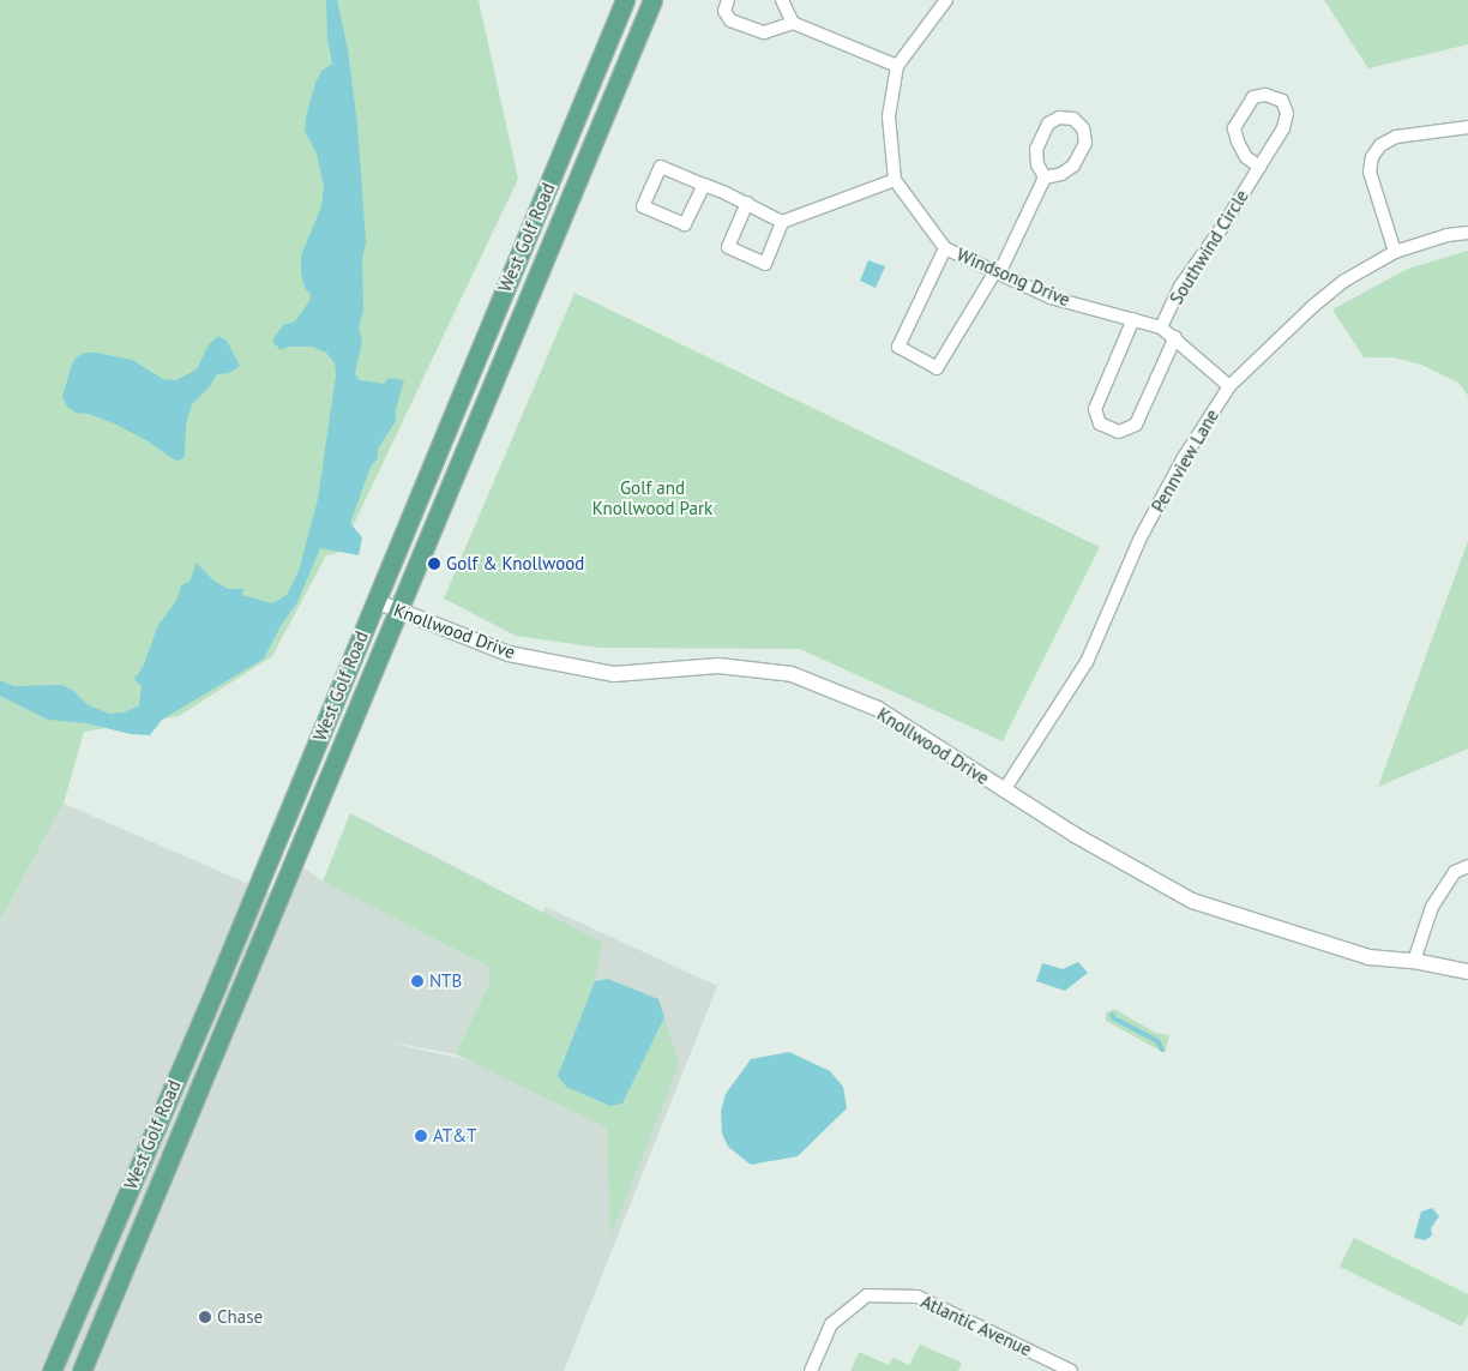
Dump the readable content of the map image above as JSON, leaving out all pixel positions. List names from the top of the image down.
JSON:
{
  "streets": {
    "main road": ["West Golf Road"],
    "street": [
      "Southwind Circle",
      "Windsong Drive",
      "Pennview Lane",
      "Knollwood Drive",
      "Atlantic Avenue"
    ]
  },
  "crossings": [
    ["West Golf Road", "Knollwood Drive"],
    ["Southwind Circle", "Windsong Drive"],
    ["Windsong Drive", "Pennview Lane"],
    ["Pennview Lane", "Knollwood Drive"]
  ],
  "parks": ["Golf and Knollwood Park"],
  "places": [
    "Golf & Knollwood",
    "NTB",
    "AT&T",
    "Chase"
  ]
}
